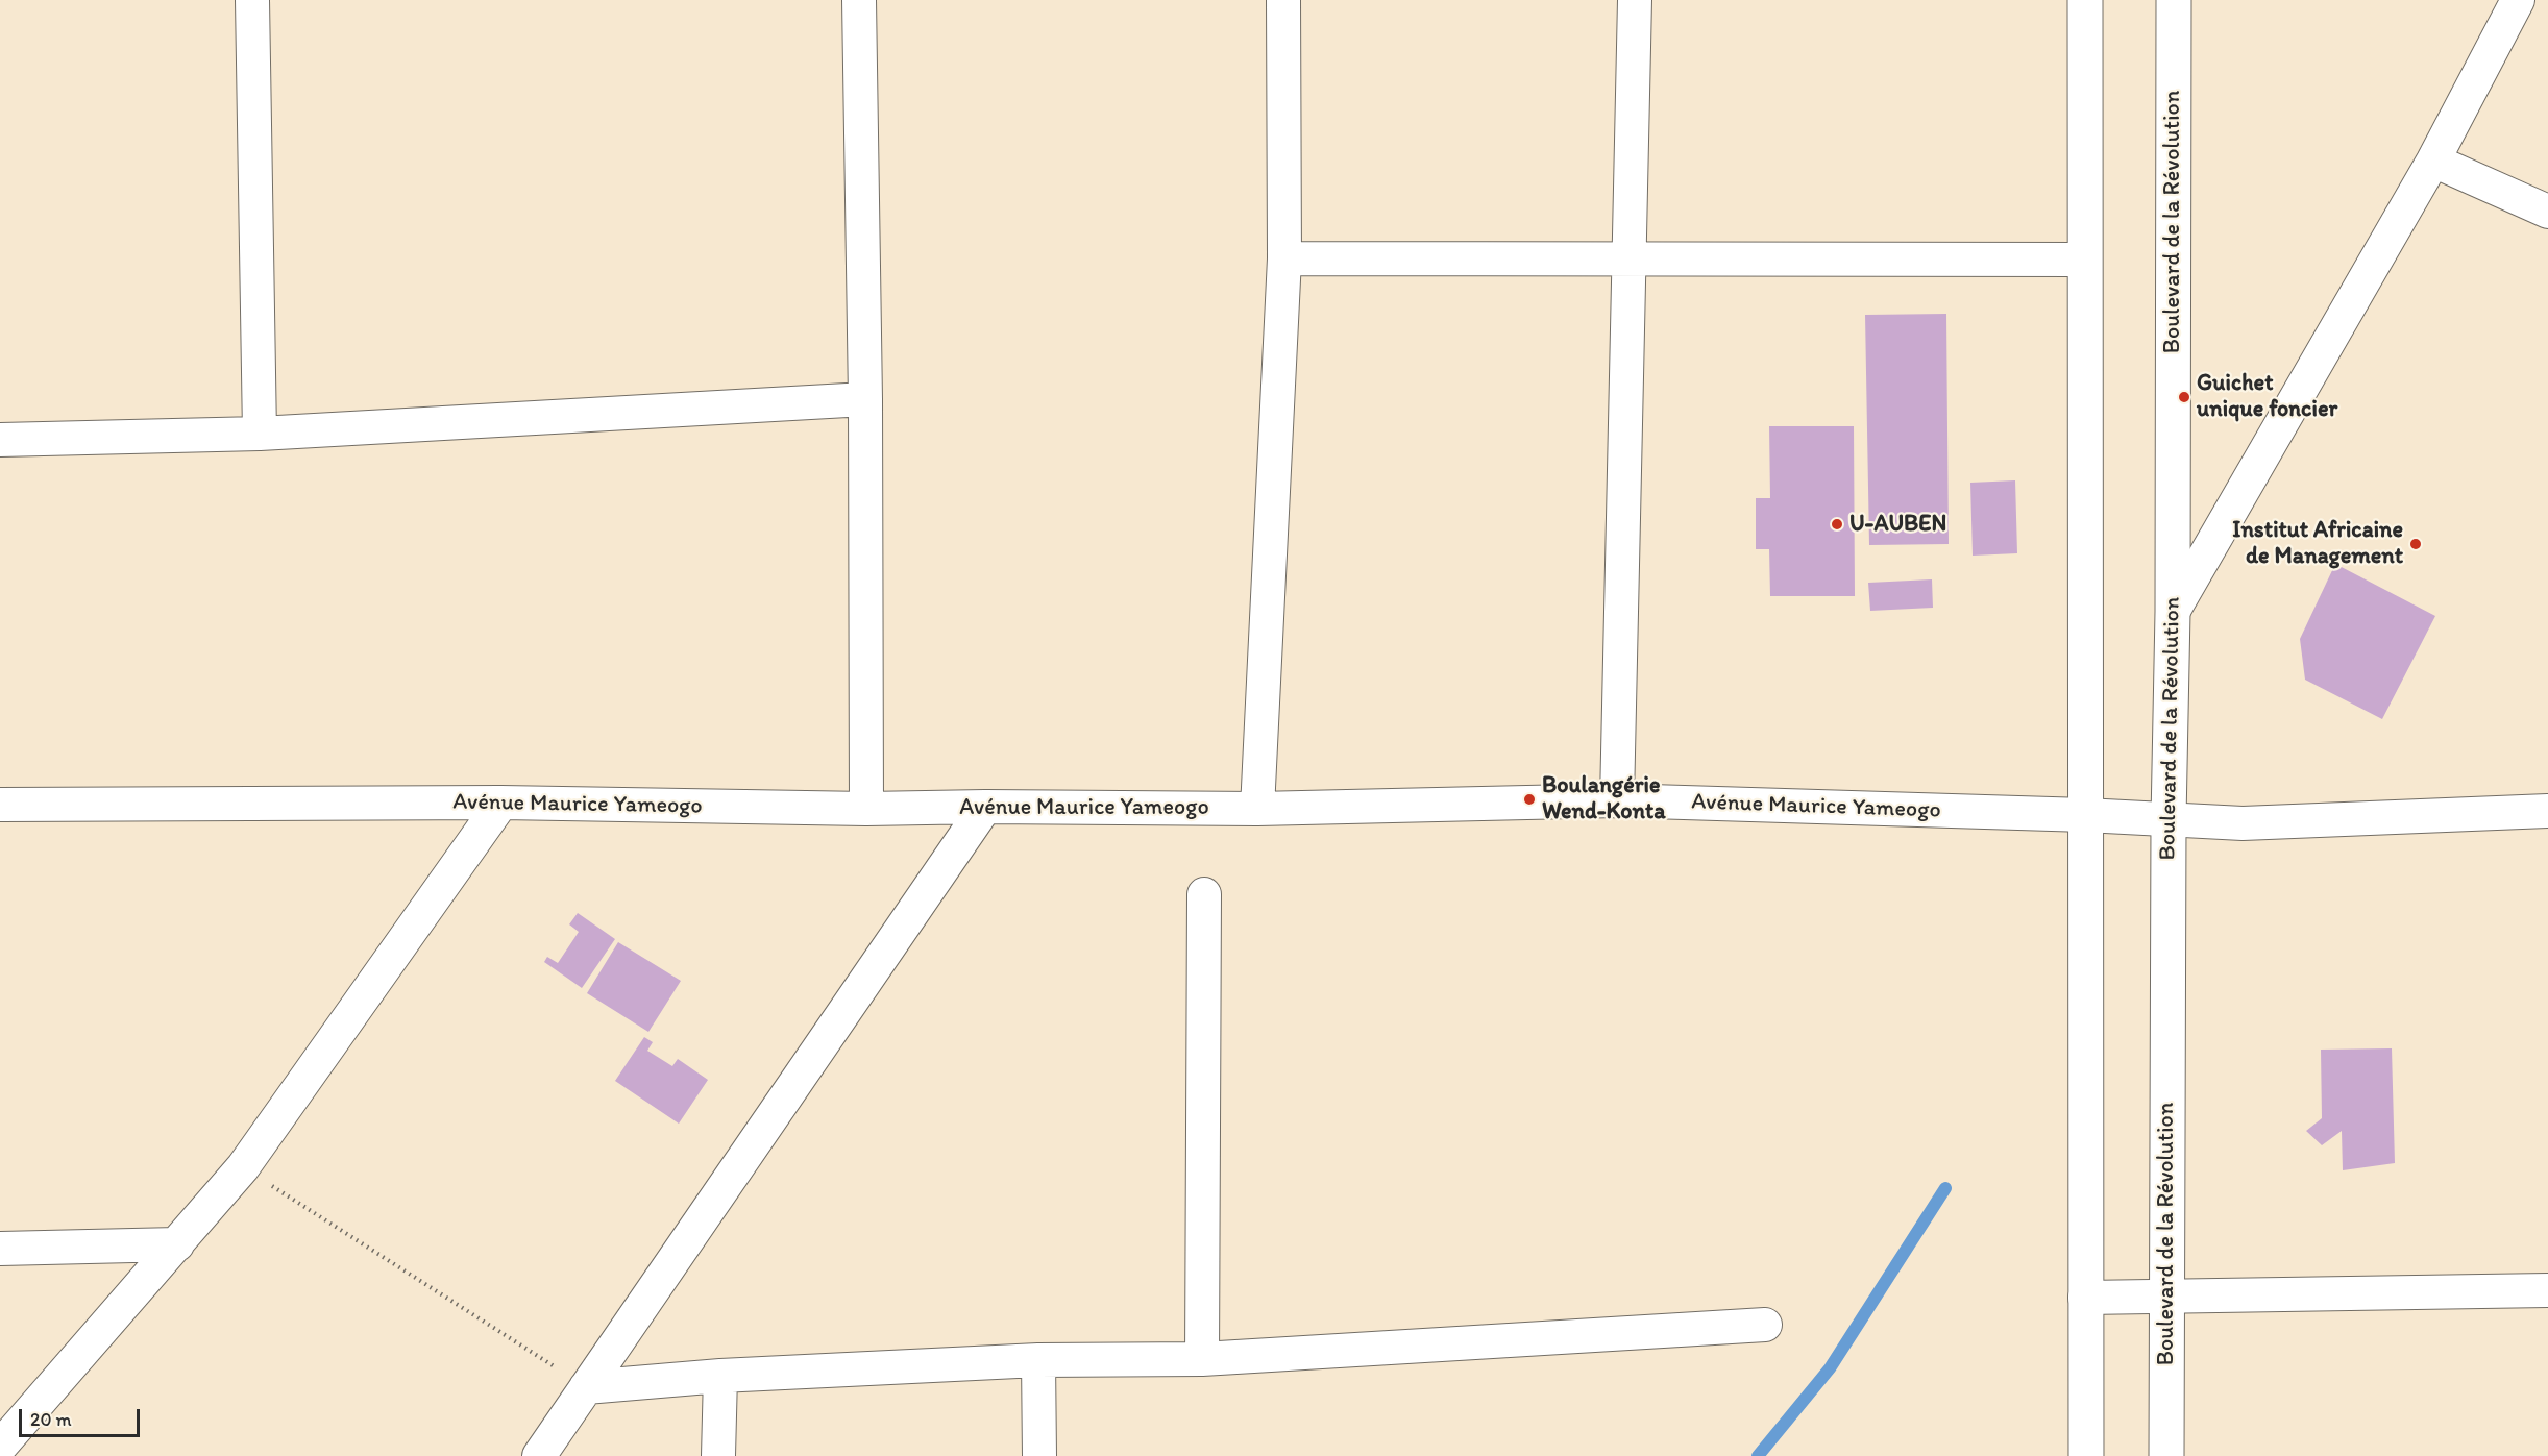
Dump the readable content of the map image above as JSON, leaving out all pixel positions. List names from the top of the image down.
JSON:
{
  "streets": {
    "main road": ["Boulevard de la Révolution"],
    "street": ["Avénue Maurice Yameogo"]
  },
  "crossings": [
    ["Boulevard de la Révolution", "Avénue Maurice Yameogo"]
  ],
  "places": [
    "Guichet unique foncier",
    "U-AUBEN",
    "Institut Africaine de Management",
    "Boulangérie Wend-Konta"
  ],
  "scale_bar": "20 m"
}
